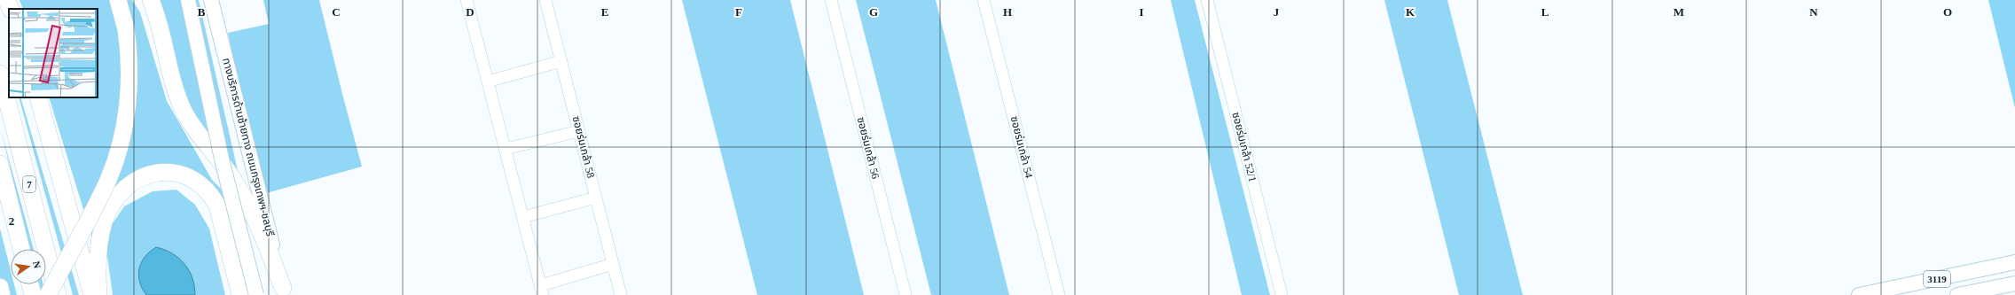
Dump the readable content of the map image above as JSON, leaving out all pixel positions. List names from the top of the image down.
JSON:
{
  "streets": {
    "highway": ["7"],
    "main road": ["ทางบริการด้านซ้ายทาง ถนนกรุงเทพฯ-ชลบุรี", "3119"],
    "street": [
      "ซอยร่มเกล้า 58",
      "ซอยร่มเกล้า 54",
      "ซอยร่มเกล้า 52/1",
      "ซอยร่มเกล้า 56"
    ]
  },
  "north": "right",
  "grid": {
    "columns": [
      "B",
      "C",
      "D",
      "E",
      "F",
      "G",
      "H",
      "I",
      "J",
      "K",
      "L",
      "M",
      "N",
      "O"
    ],
    "rows": ["2"]
  }
}
